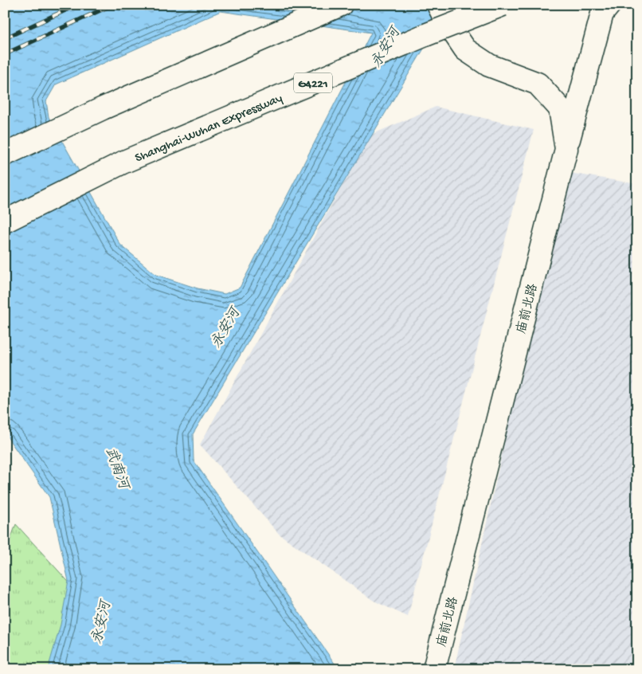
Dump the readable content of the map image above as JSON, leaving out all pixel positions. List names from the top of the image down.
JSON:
{
  "streets": {
    "main road": ["G4221", "Shanghai-Wuhan Expressway", "庙前北路"]
  },
  "water": ["永安河", "武南河"]
}
